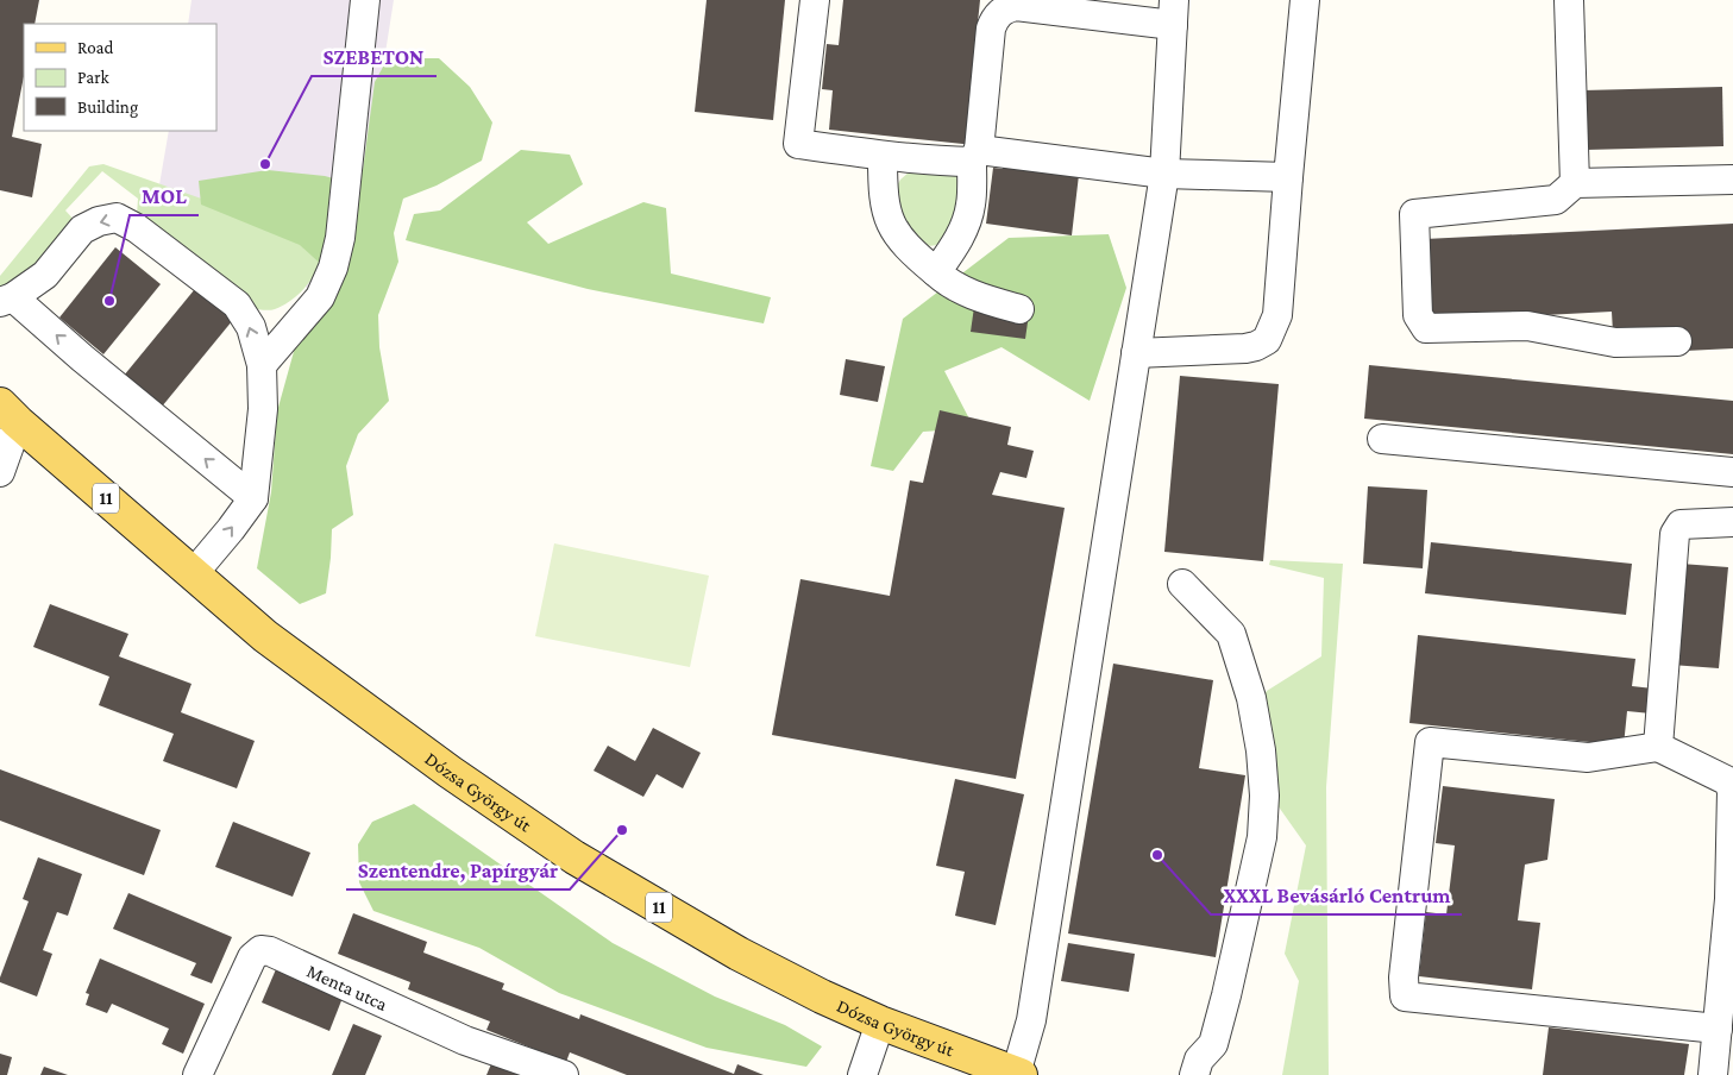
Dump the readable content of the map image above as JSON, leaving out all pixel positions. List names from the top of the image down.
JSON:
{
  "streets": {
    "main road": ["11", "Dózsa György út"],
    "street": ["Menta utca"]
  },
  "places": [
    "SZEBETON",
    "MOL",
    "Szentendre, Papírgyár",
    "XXXL Bevásárló Centrum"
  ],
  "legend": ["Road", "Park", "Building"]
}
